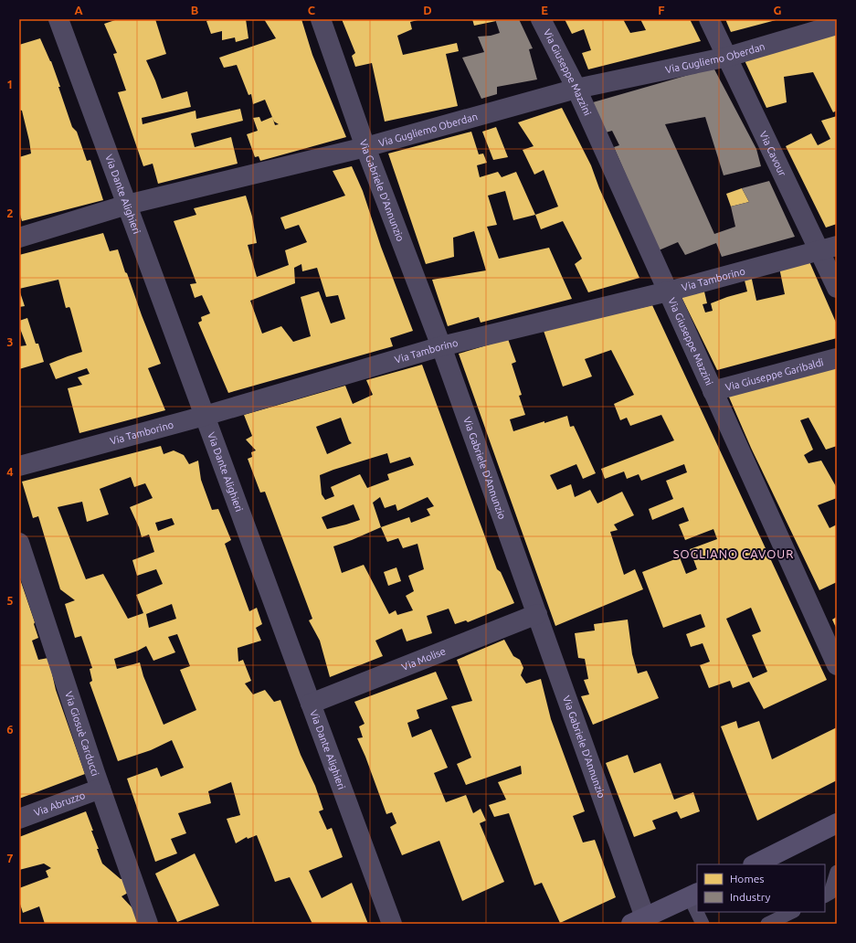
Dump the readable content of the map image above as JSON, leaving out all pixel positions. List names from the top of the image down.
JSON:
{
  "streets": {
    "street": [
      "Via Gugliemo Oberdan",
      "Via Giuseppe Mazzini",
      "Via Cavour",
      "Via Gabriele D'Annunzio",
      "Via Dante Alighieri",
      "Via Tamborino",
      "Via Giuseppe Garibaldi",
      "Via Molise",
      "Via Giosuè Carducci",
      "Via Abruzzo"
    ]
  },
  "crossings": [
    ["Via Gugliemo Oberdan", "Via Giuseppe Mazzini"],
    ["Via Gugliemo Oberdan", "Via Cavour"],
    ["Via Gugliemo Oberdan", "Via Gabriele D'Annunzio"],
    ["Via Gugliemo Oberdan", "Via Dante Alighieri"],
    ["Via Giuseppe Mazzini", "Via Tamborino"],
    ["Via Giuseppe Mazzini", "Via Giuseppe Garibaldi"],
    ["Via Cavour", "Via Tamborino"],
    ["Via Gabriele D'Annunzio", "Via Tamborino"],
    ["Via Gabriele D'Annunzio", "Via Molise"],
    ["Via Dante Alighieri", "Via Tamborino"],
    ["Via Dante Alighieri", "Via Molise"],
    ["Via Giosuè Carducci", "Via Abruzzo"]
  ],
  "districts": ["SOGLIANO CAVOUR"],
  "legend": ["Homes", "Industry"],
  "grid": {
    "columns": [
      "A",
      "B",
      "C",
      "D",
      "E",
      "F",
      "G"
    ],
    "rows": [
      "1",
      "2",
      "3",
      "4",
      "5",
      "6",
      "7"
    ]
  }
}
